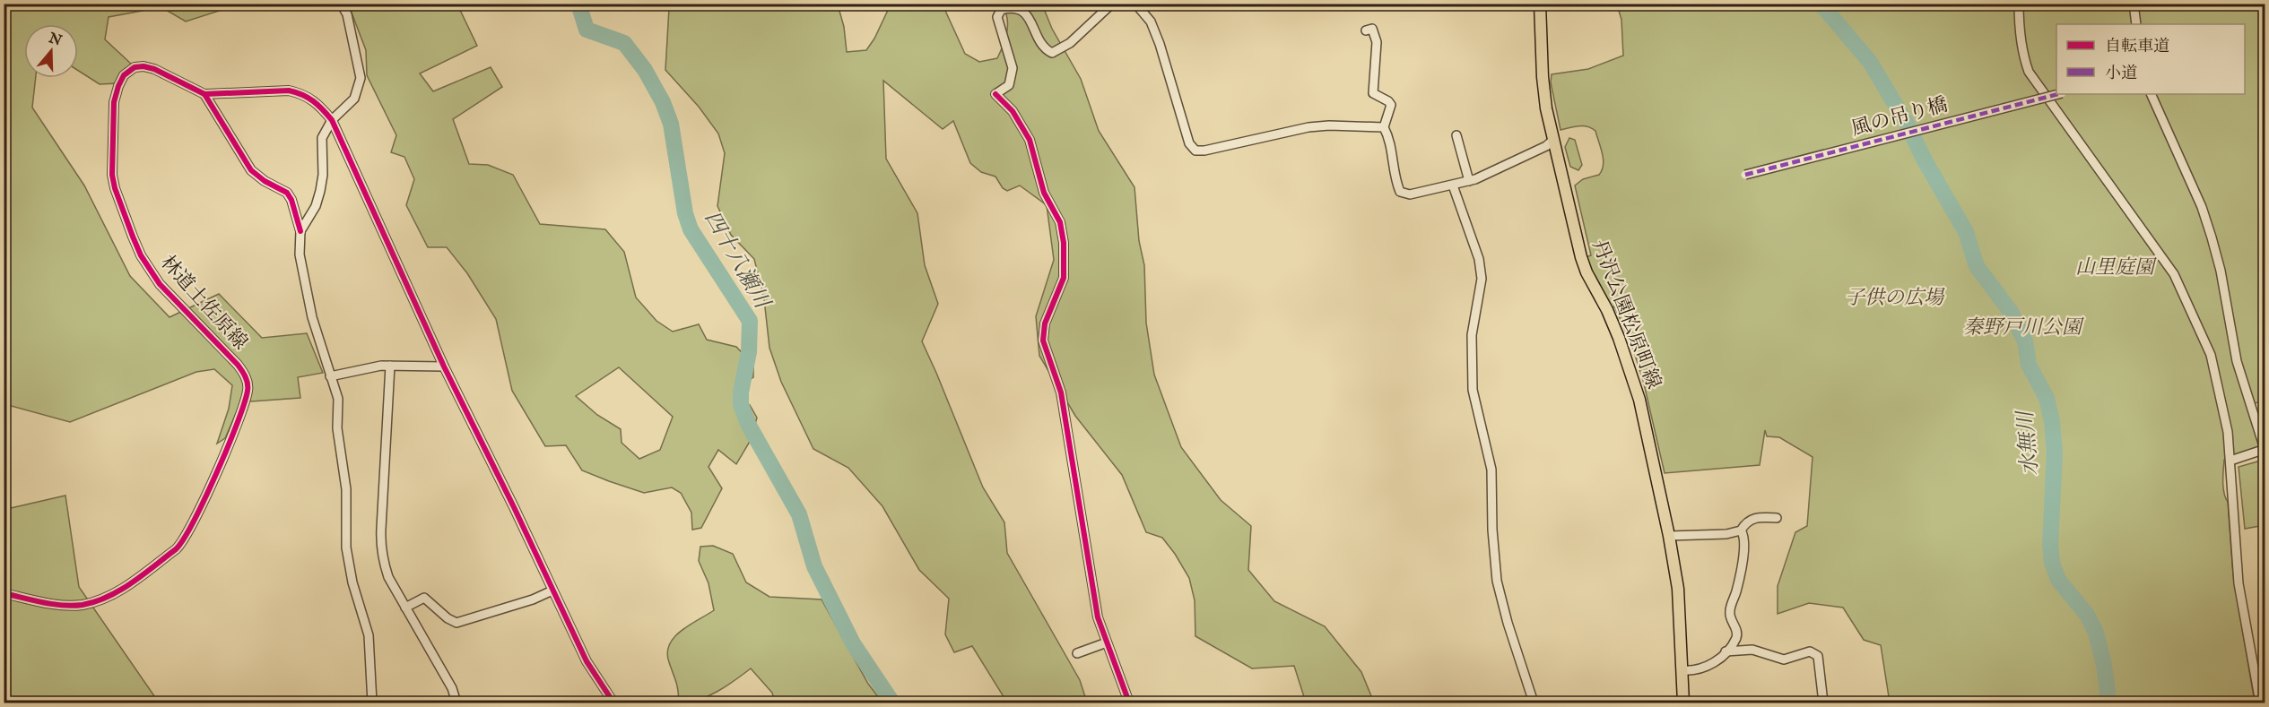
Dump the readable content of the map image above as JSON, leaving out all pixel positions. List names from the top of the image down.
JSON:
{
  "streets": {
    "main road": ["丹沢公園松原町線"],
    "street": ["風の吊り橋", "林道土佐原線"]
  },
  "water": ["四十八瀬川", "水無川"],
  "parks": ["山里庭園", "子供の広場", "秦野戸川公園"],
  "legend": ["自転車道", "小道"],
  "north": "top"
}
